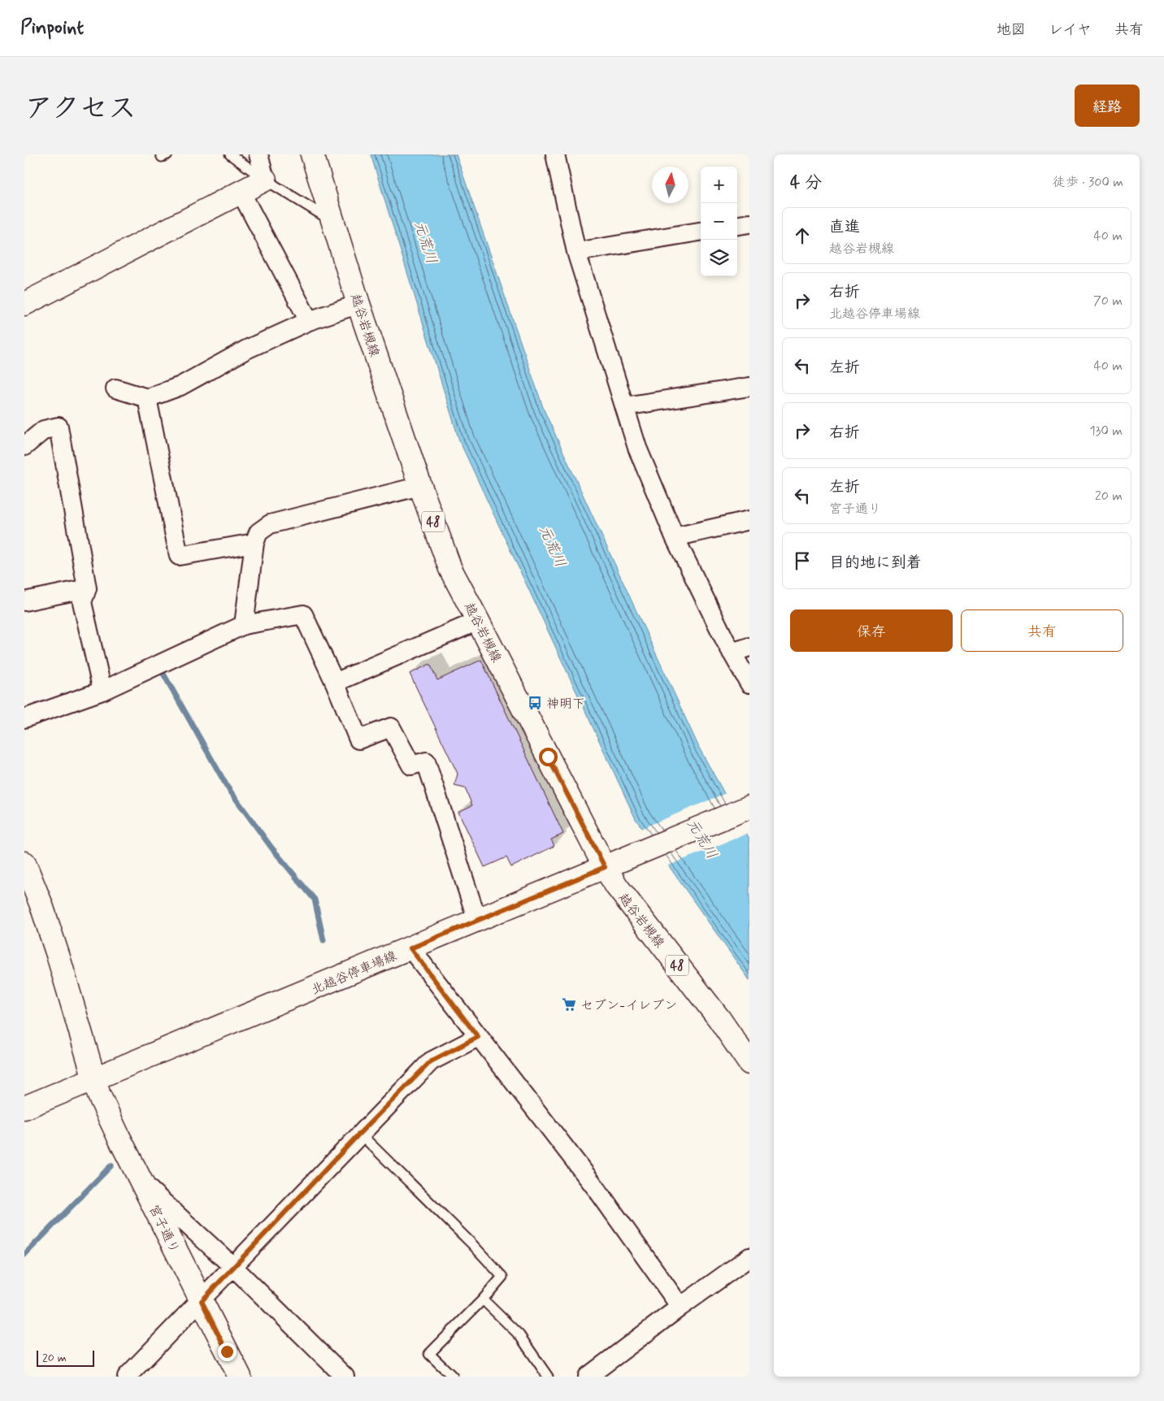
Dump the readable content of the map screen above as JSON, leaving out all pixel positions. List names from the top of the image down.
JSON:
{
  "streets": {
    "main road": [
      "越谷岩槻線",
      "48",
      "北越谷停車場線",
      "宮子通り"
    ]
  },
  "crossings": [
    ["越谷岩槻線", "北越谷停車場線"],
    ["北越谷停車場線", "宮子通り"]
  ],
  "water": ["元荒川"],
  "places": {
    "bus stop": ["神明下"],
    "supermarket": ["セブン-イレブン"]
  },
  "scale_bar": "20 m",
  "north": "top",
  "page": {
    "header": "Pinpoint",
    "nav": ["地図", "レイヤ", "共有"],
    "title": "アクセス",
    "buttons": [
      "経路",
      ["保存", "共有"]
    ],
    "heading": ["4 分", "徒歩 · 300 m"],
    "map_buttons": ["+", "−"],
    "list": [
      ["直進", "越谷岩槻線", "40 m"],
      ["右折", "北越谷停車場線", "70 m"],
      ["左折", "40 m"],
      ["右折", "130 m"],
      ["左折", "宮子通り", "20 m"],
      "目的地に到着"
    ],
    "scale": "20 m"
  }
}
